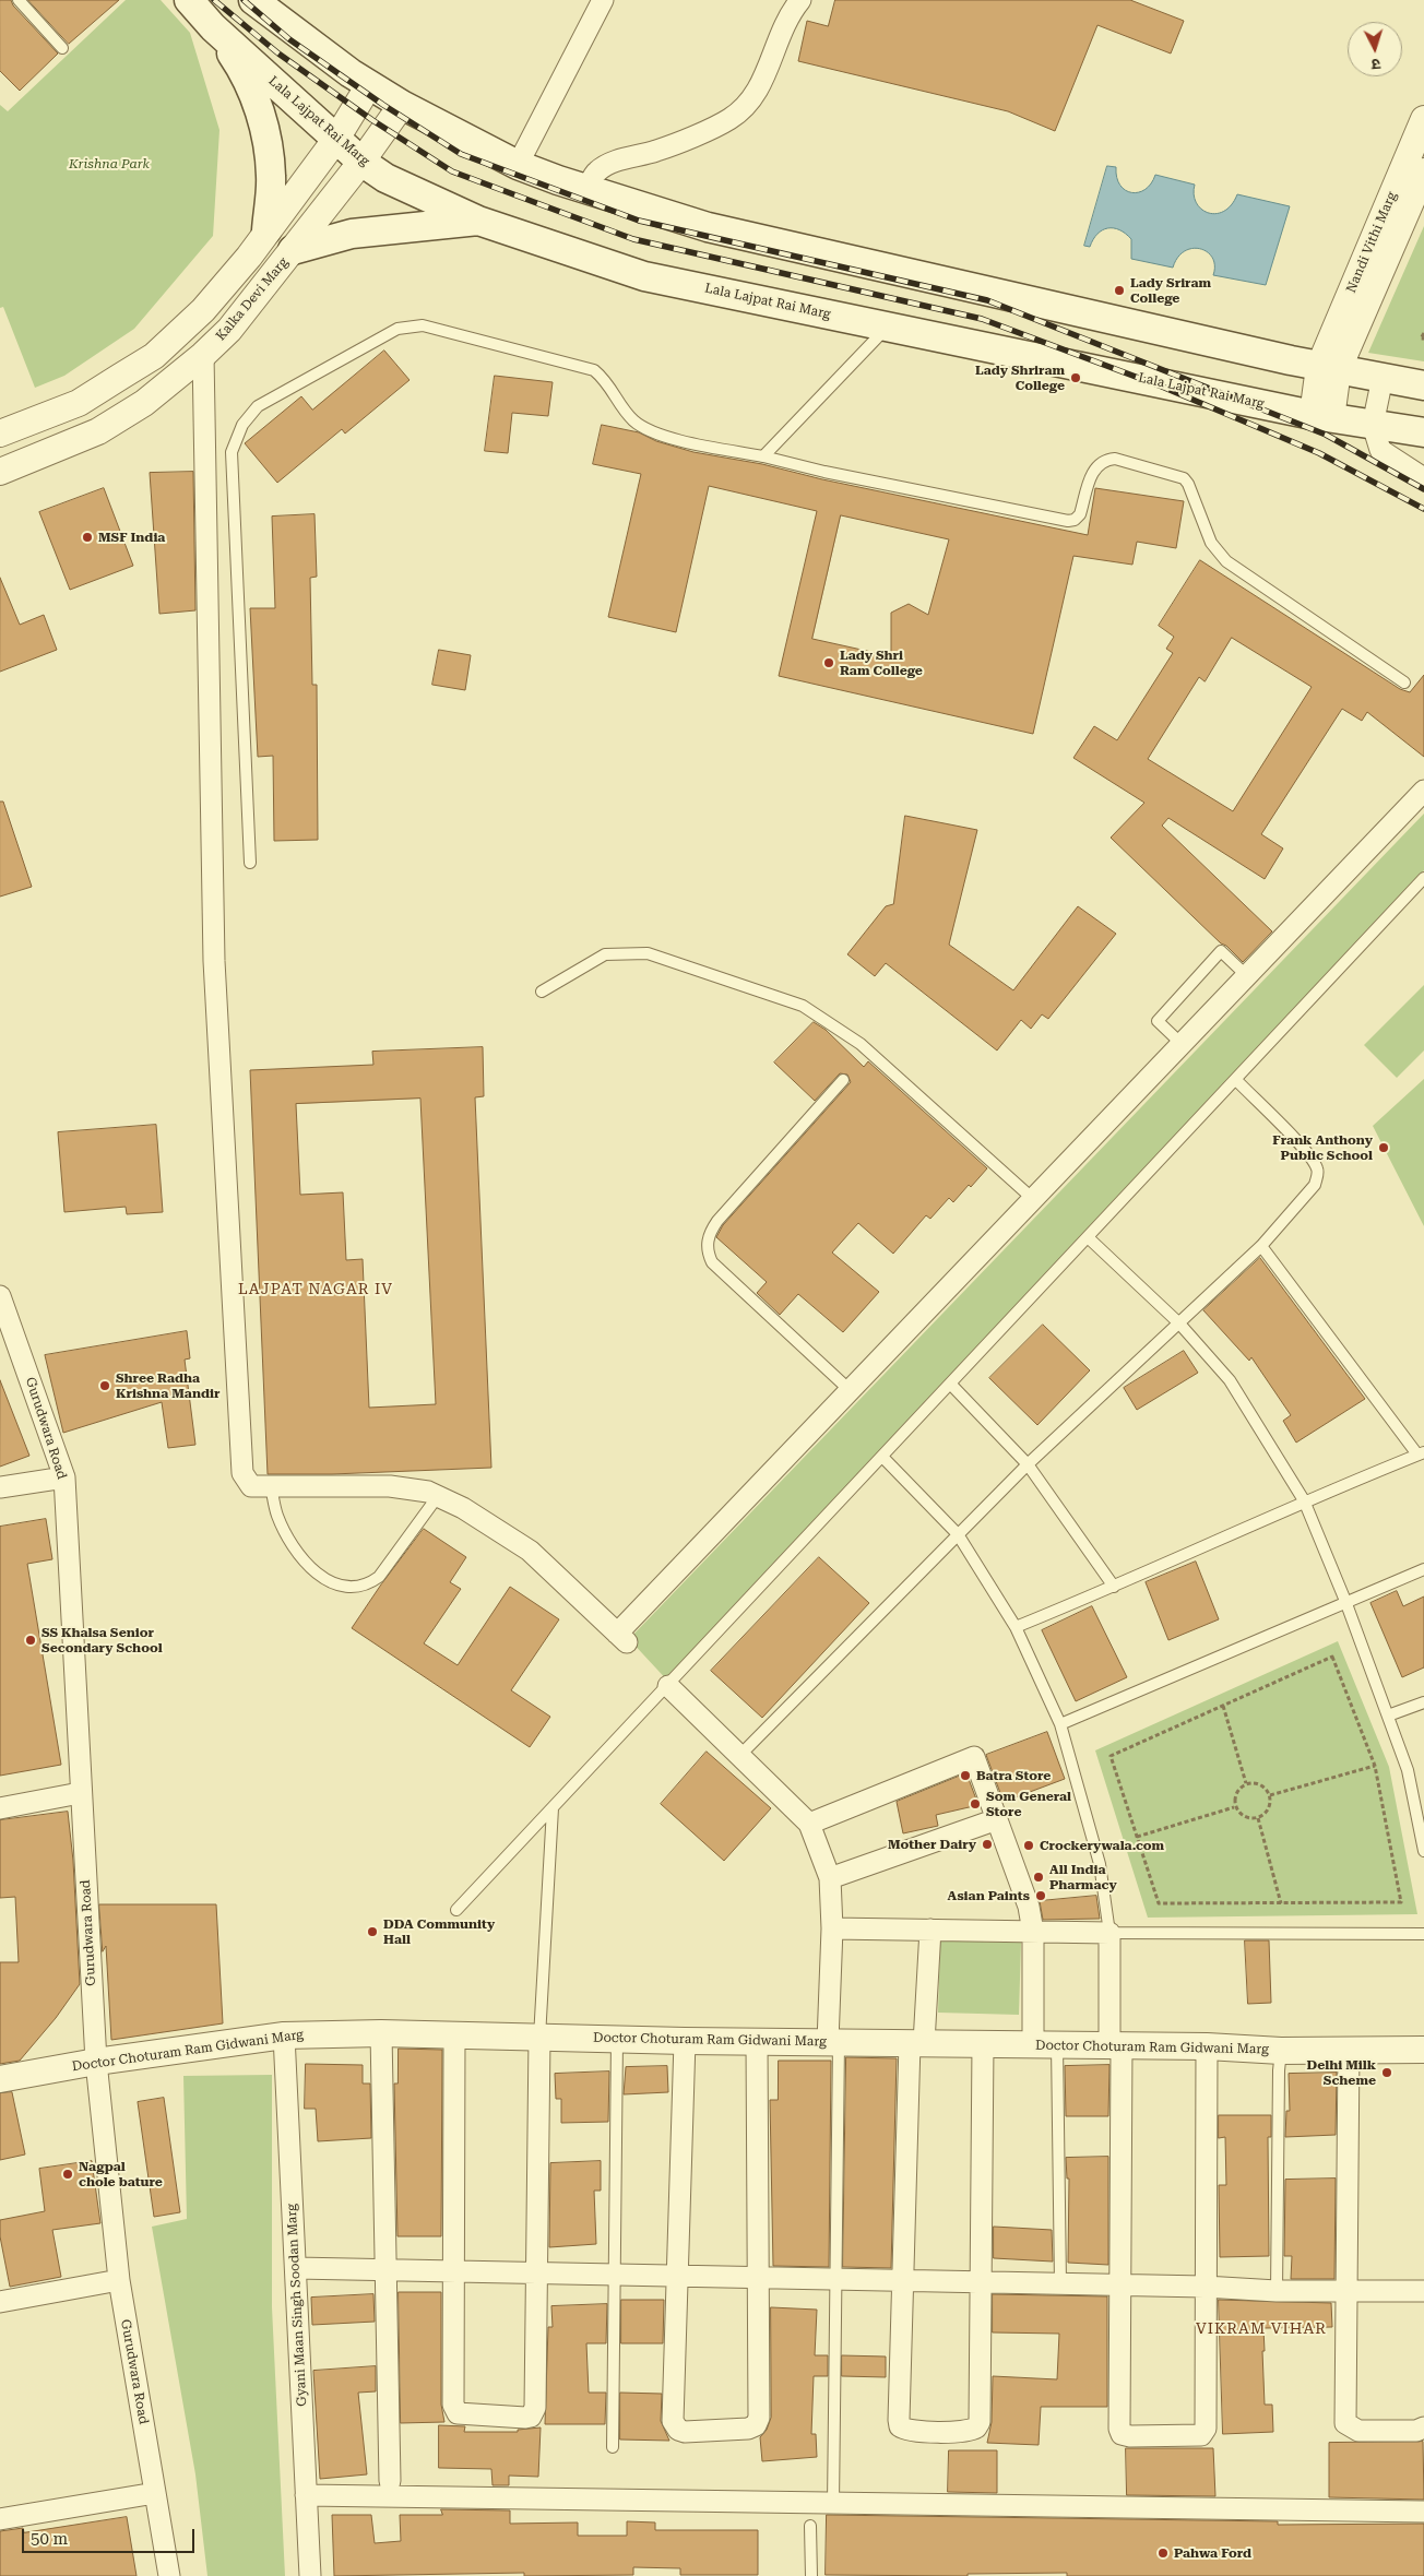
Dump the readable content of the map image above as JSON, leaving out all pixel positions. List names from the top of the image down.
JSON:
{
  "streets": {
    "main road": ["Lala Lajpat Rai Marg"],
    "street": [
      "Nandi Vithi Marg",
      "Kalka Devi Marg",
      "Gurudwara Road",
      "Doctor Choturam Ram Gidwani Marg",
      "Gyani Maan Singh Soodan Marg"
    ]
  },
  "crossings": [
    ["Lala Lajpat Rai Marg", "Kalka Devi Marg"],
    ["Gurudwara Road", "Doctor Choturam Ram Gidwani Marg"],
    ["Doctor Choturam Ram Gidwani Marg", "Gyani Maan Singh Soodan Marg"]
  ],
  "districts": ["LAJPAT NAGAR IV", "VIKRAM VIHAR"],
  "parks": ["Krishna Park"],
  "places": [
    "Lady Sriram College",
    "Lady Shriram College",
    "MSF India",
    "Lady Shri Ram College",
    "Frank Anthony Public School",
    "Shree Radha Krishna Mandir",
    "SS Khalsa Senior Secondary School",
    "Batra Store",
    "Som General Store",
    "Mother Dairy",
    "Crockerywala.com",
    "All India Pharmacy",
    "Asian Paints",
    "DDA Community Hall",
    "Delhi Milk Scheme",
    "Nagpal chole bature",
    "Pahwa Ford"
  ],
  "scale_bar": "50 m",
  "north": "bottom"
}
